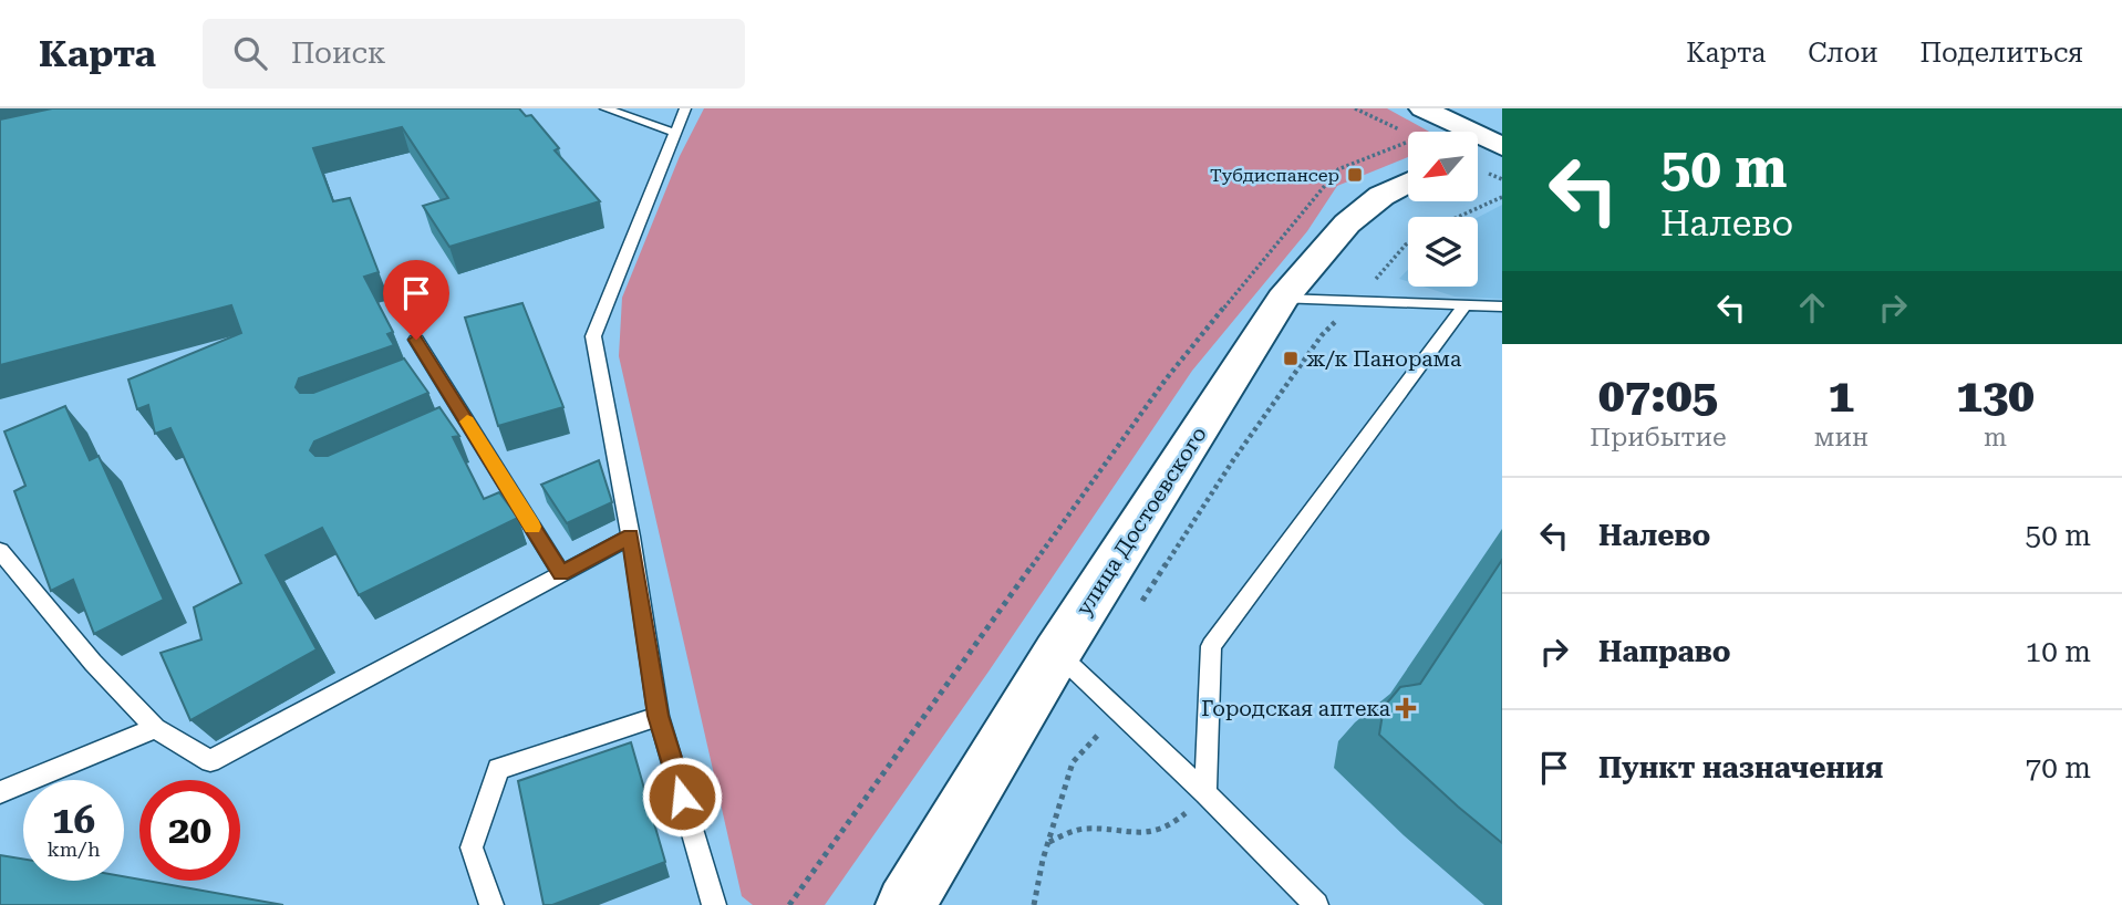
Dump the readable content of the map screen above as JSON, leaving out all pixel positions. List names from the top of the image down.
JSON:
{
  "streets": {
    "main road": ["улица Достоевского"]
  },
  "places": {
    "transit": ["Тубдиспансер", "ж/к Панорама"],
    "health": ["Городская аптека"]
  },
  "north": "bottom left",
  "page": {
    "header": "Карта",
    "search": "Поиск",
    "nav": ["Карта", "Слои", "Поделиться"],
    "turn": ["50 m", "Налево"],
    "eta": [
      "07:05",
      "Прибытие",
      "1",
      "мин",
      "130",
      "m"
    ],
    "list": [
      {
        "name": "Налево",
        "value": "50 m"
      },
      {
        "name": "Направо",
        "value": "10 m"
      },
      {
        "name": "Пункт назначения",
        "value": "70 m"
      }
    ],
    "speed": "16 km/h",
    "limit": "20"
  }
}
